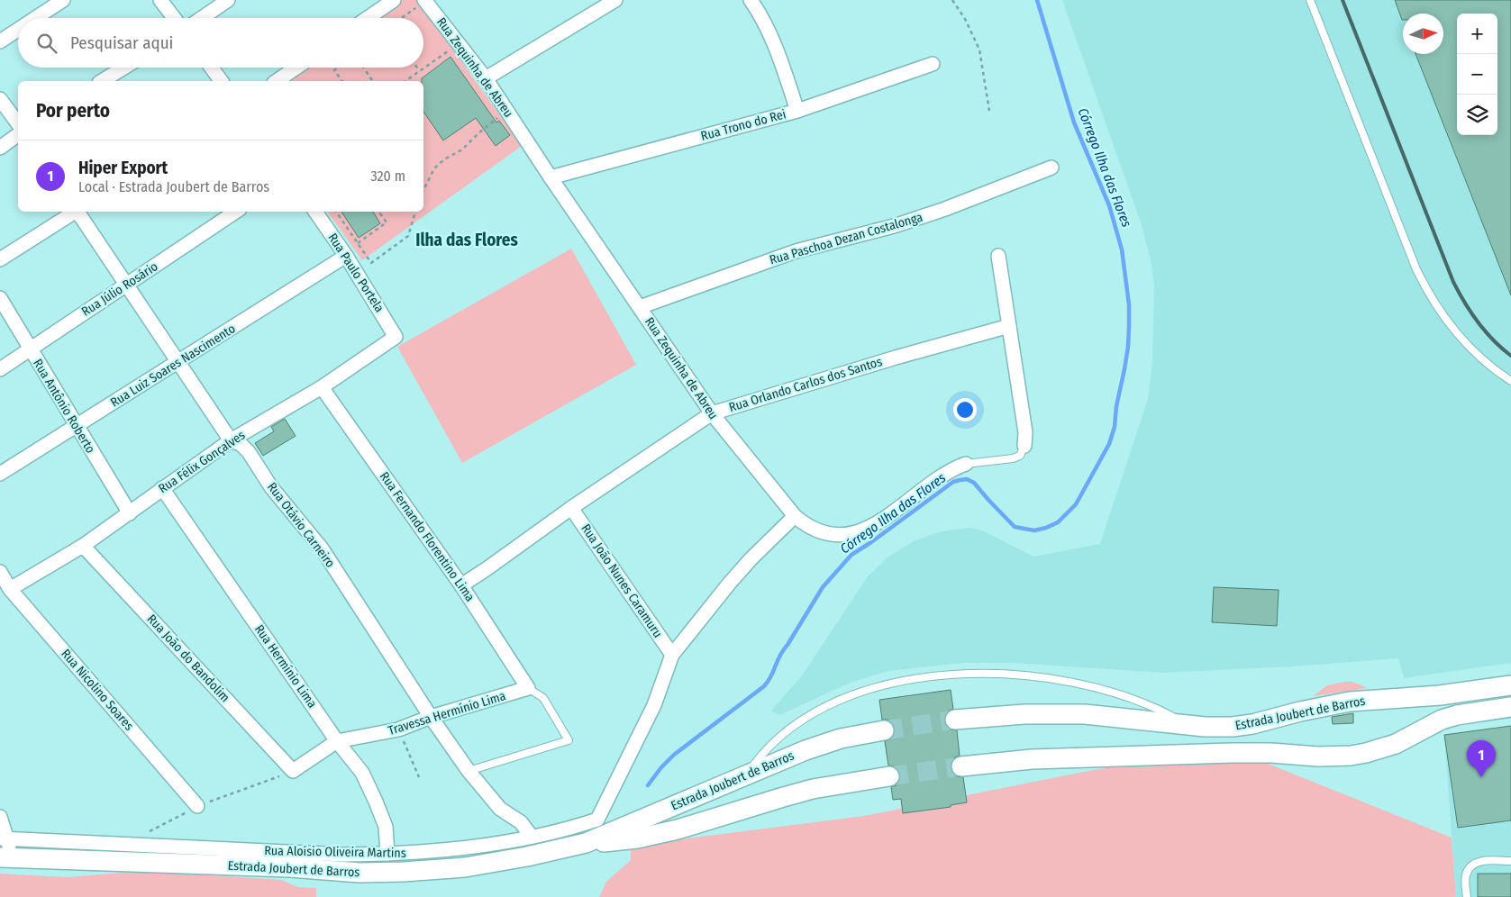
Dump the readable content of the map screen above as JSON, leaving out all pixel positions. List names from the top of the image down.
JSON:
{
  "streets": {
    "main road": ["Estrada Joubert de Barros"],
    "street": [
      "Rua Zequinha de Abreu",
      "Rua Trono do Rei",
      "Rua Paschoa Dezan Costalonga",
      "Rua Paulo Portela",
      "Rua Júlio Rosário",
      "Rua Luiz Soares Nascimento",
      "Rua Orlando Carlos dos Santos",
      "Rua Antônio Roberto",
      "Rua Félix Gonçalves",
      "Rua Otávio Carneiro",
      "Rua Fernando Florentino Lima",
      "Rua João Nunes Caramuru",
      "Rua João do Bandolim",
      "Rua Hermínio Lima",
      "Rua Nicolino Soares",
      "Travessa Hermínio Lima",
      "Rua Aloísio Oliveira Martins"
    ]
  },
  "crossings": [
    ["Rua Zequinha de Abreu", "Rua Trono do Rei"],
    ["Rua Zequinha de Abreu", "Rua Paschoa Dezan Costalonga"],
    ["Rua Zequinha de Abreu", "Rua Orlando Carlos dos Santos"],
    ["Rua Zequinha de Abreu", "Rua Aloísio Oliveira Martins"],
    ["Rua Paulo Portela", "Rua Luiz Soares Nascimento"],
    ["Rua Paulo Portela", "Rua Félix Gonçalves"],
    ["Rua Júlio Rosário", "Rua Antônio Roberto"],
    ["Rua Júlio Rosário", "Rua Otávio Carneiro"],
    ["Rua Luiz Soares Nascimento", "Rua Antônio Roberto"],
    ["Rua Luiz Soares Nascimento", "Rua Otávio Carneiro"],
    ["Rua Orlando Carlos dos Santos", "Rua Fernando Florentino Lima"],
    ["Rua Orlando Carlos dos Santos", "Rua João Nunes Caramuru"],
    ["Rua Antônio Roberto", "Rua Félix Gonçalves"],
    ["Rua Félix Gonçalves", "Rua Otávio Carneiro"],
    ["Rua Félix Gonçalves", "Rua Fernando Florentino Lima"],
    ["Rua Félix Gonçalves", "Rua João do Bandolim"],
    ["Rua Félix Gonçalves", "Rua Hermínio Lima"],
    ["Rua Félix Gonçalves", "Rua Nicolino Soares"],
    ["Rua Otávio Carneiro", "Travessa Hermínio Lima"],
    ["Rua Otávio Carneiro", "Rua Aloísio Oliveira Martins"],
    ["Rua Fernando Florentino Lima", "Travessa Hermínio Lima"],
    ["Rua João Nunes Caramuru", "Rua Aloísio Oliveira Martins"],
    ["Rua João do Bandolim", "Travessa Hermínio Lima"],
    ["Rua Hermínio Lima", "Travessa Hermínio Lima"],
    ["Rua Hermínio Lima", "Rua Aloísio Oliveira Martins"]
  ],
  "districts": ["Ilha das Flores"],
  "water": ["Córrego Ilha das Flores"],
  "north": "right",
  "page": {
    "map_buttons": ["+", "−"],
    "search": "Pesquisar aqui",
    "heading": "Por perto",
    "list": [
      {
        "mark": "1",
        "name": "Hiper Export",
        "note": "Local · Estrada Joubert de Barros",
        "value": "320 m"
      }
    ],
    "pins": "1"
  }
}
